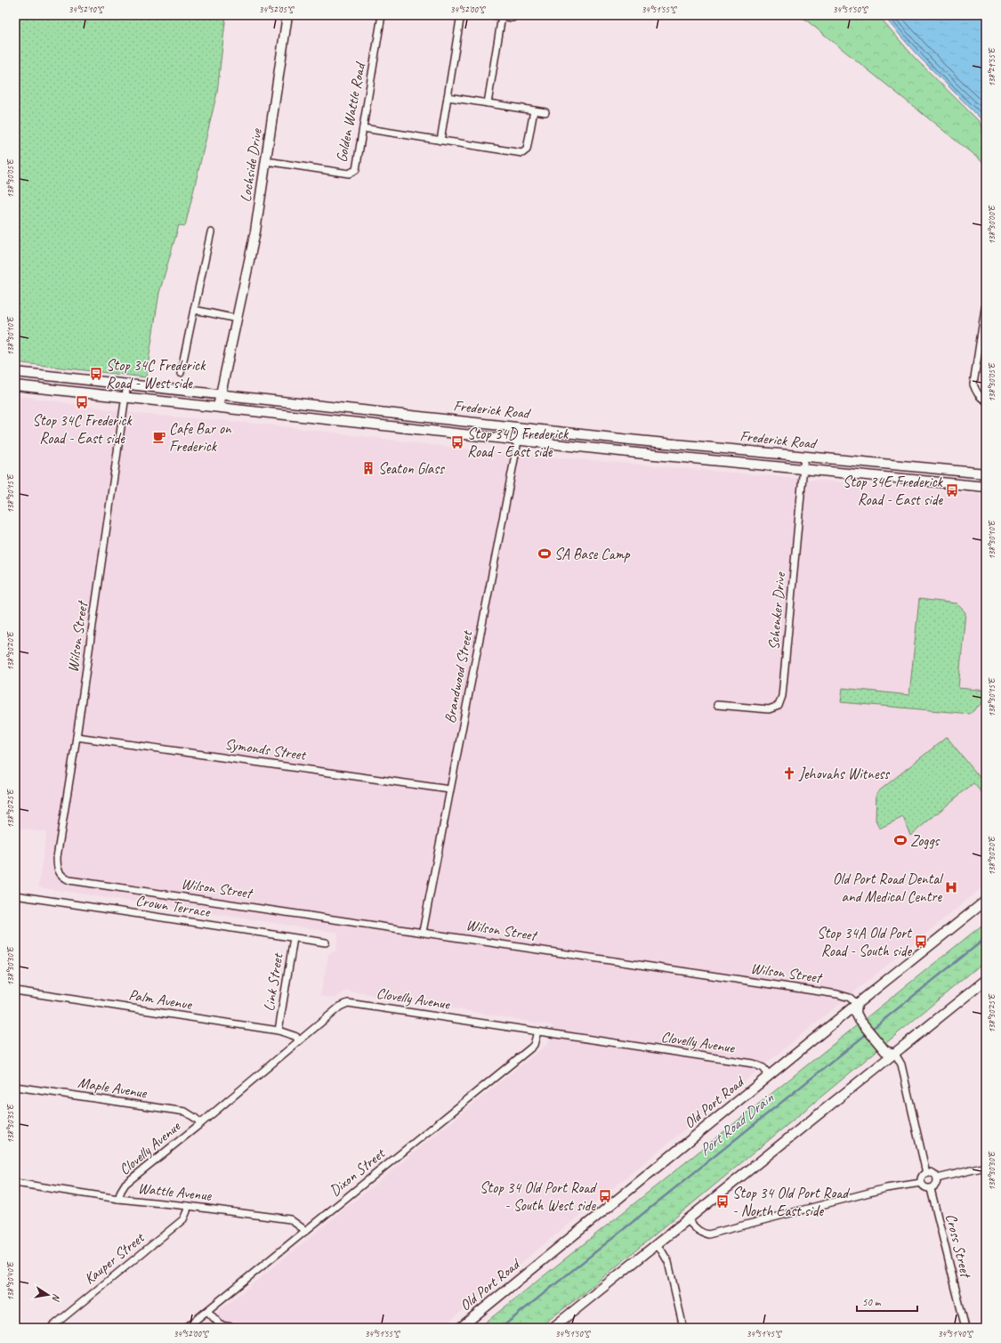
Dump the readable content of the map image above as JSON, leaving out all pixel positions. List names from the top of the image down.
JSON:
{
  "streets": {
    "main road": ["Lochside Drive", "Frederick Road", "Old Port Road"],
    "street": [
      "Golden Wattle Road",
      "Schenker Drive",
      "Wilson Street",
      "Brandwood Street",
      "Symonds Street",
      "Crown Terrace",
      "Link Street",
      "Clovelly Avenue",
      "Palm Avenue",
      "Maple Avenue",
      "Dixon Street",
      "Wattle Avenue",
      "Cross Street",
      "Kauper Street"
    ]
  },
  "crossings": [
    ["Golden Wattle Road", "Lochside Drive"],
    ["Lochside Drive", "Frederick Road"],
    ["Frederick Road", "Schenker Drive"],
    ["Frederick Road", "Wilson Street"],
    ["Frederick Road", "Brandwood Street"],
    ["Wilson Street", "Brandwood Street"],
    ["Wilson Street", "Symonds Street"],
    ["Wilson Street", "Old Port Road"],
    ["Brandwood Street", "Symonds Street"],
    ["Crown Terrace", "Link Street"],
    ["Link Street", "Palm Avenue"],
    ["Clovelly Avenue", "Palm Avenue"],
    ["Clovelly Avenue", "Maple Avenue"],
    ["Clovelly Avenue", "Old Port Road"],
    ["Clovelly Avenue", "Dixon Street"],
    ["Clovelly Avenue", "Wattle Avenue"],
    ["Dixon Street", "Wattle Avenue"],
    ["Wattle Avenue", "Kauper Street"]
  ],
  "water": ["Port Road Drain"],
  "places": {
    "bus stop": [
      "Stop 34C Frederick Road - West side",
      "Stop 34C Frederick Road - East side",
      "Stop 34D Frederick Road - East side",
      "Stop 34E Frederick Road - East side",
      "Stop 34A Old Port Road - South side",
      "Stop 34 Old Port Road - South West side",
      "Stop 34 Old Port Road - North East side"
    ],
    "cafe": ["Cafe Bar on Frederick"],
    "building": ["Seaton Glass"],
    "sports": ["SA Base Camp", "Zoggs"],
    "church": ["Jehovahs Witness"],
    "hospital": ["Old Port Road Dental and Medical Centre"]
  },
  "scale_bar": "50 m",
  "north": "right",
  "coordinates": [
    "34°52'10\"S",
    "34°52'05\"S",
    "34°52'00\"S",
    "34°51'55\"S",
    "34°51'50\"S",
    "138°29'55\"E",
    "138°30'05\"E",
    "138°30'00\"E",
    "138°30'10\"E",
    "138°30'15\"E",
    "138°30'20\"E",
    "138°30'25\"E",
    "138°30'30\"E",
    "138°30'35\"E",
    "138°30'40\"E",
    "34°51'45\"S",
    "34°51'40\"S"
  ]
}
